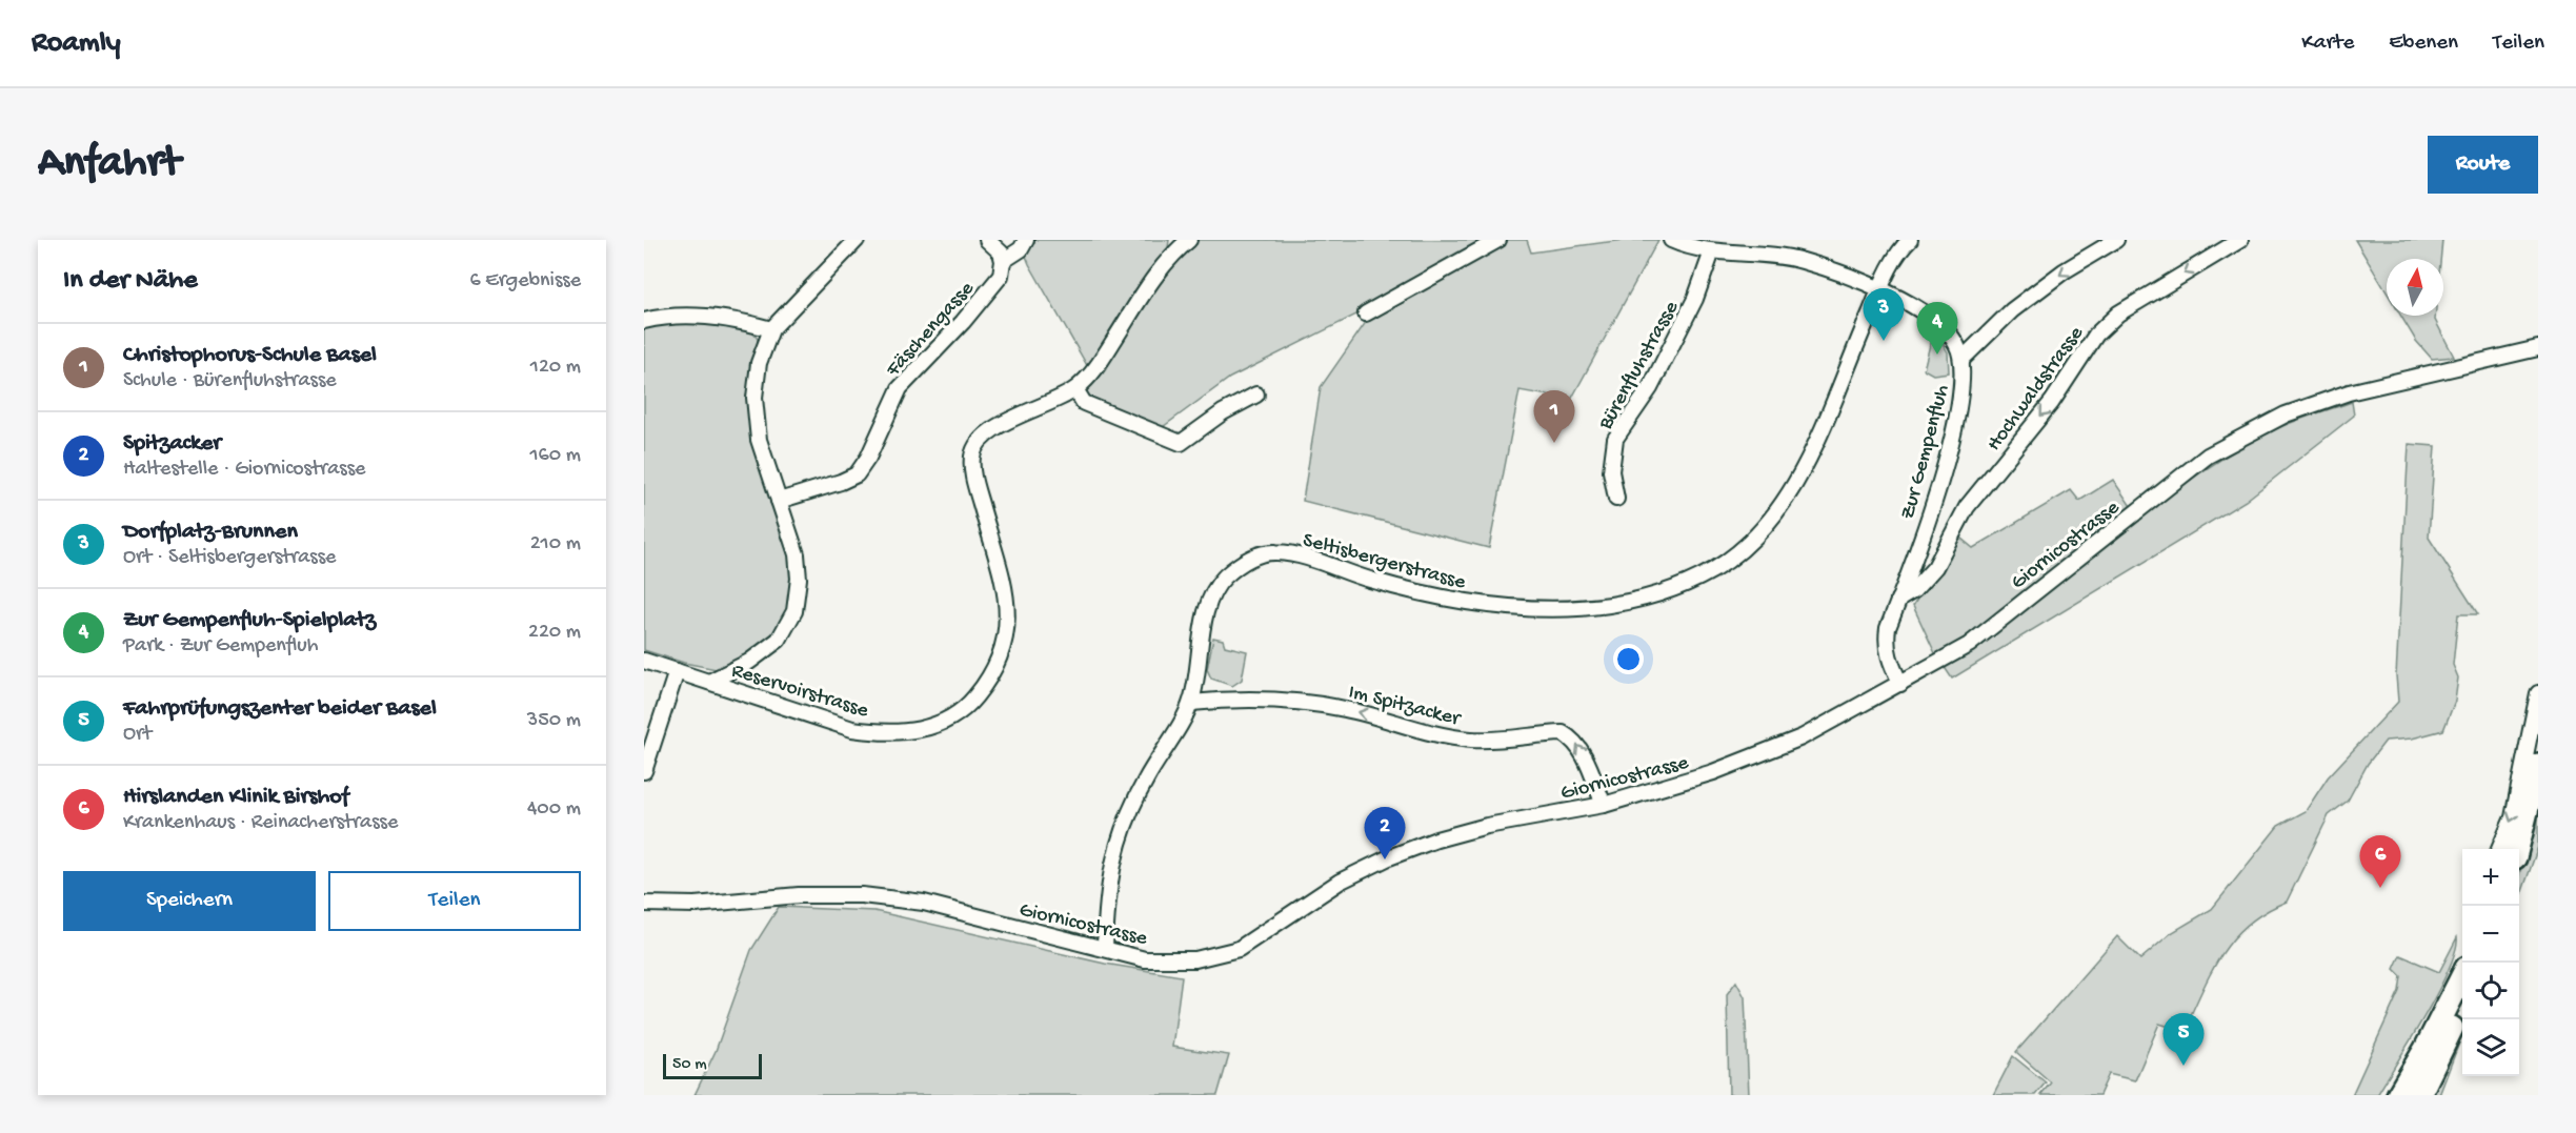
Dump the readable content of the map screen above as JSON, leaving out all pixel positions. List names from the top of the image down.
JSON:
{
  "streets": {
    "street": [
      "Fäschengasse",
      "Bürenfluhstrasse",
      "Hochwaldstrasse",
      "Zur Gempenfluh",
      "Giornicostrasse",
      "Seltisbergerstrasse",
      "Reservoirstrasse",
      "Im Spitzacker"
    ]
  },
  "crossings": [
    ["Bürenfluhstrasse", "Zur Gempenfluh"],
    ["Hochwaldstrasse", "Zur Gempenfluh"],
    ["Zur Gempenfluh", "Giornicostrasse"],
    ["Zur Gempenfluh", "Seltisbergerstrasse"],
    ["Giornicostrasse", "Seltisbergerstrasse"],
    ["Giornicostrasse", "Im Spitzacker"],
    ["Seltisbergerstrasse", "Im Spitzacker"]
  ],
  "one_way": ["Im Spitzacker"],
  "scale_bar": "50 m",
  "north": "top",
  "page": {
    "header": "Roamly",
    "nav": ["Karte", "Ebenen", "Teilen"],
    "buttons": [
      "Route",
      ["Speichern", "Teilen"]
    ],
    "title": "Anfahrt",
    "heading": ["In der Nähe", "6 Ergebnisse"],
    "pins": [
      "3",
      "4",
      "1",
      "2",
      "6",
      "5"
    ],
    "list": [
      {
        "mark": "1",
        "name": "Christophorus-Schule Basel",
        "note": "Schule · Bürenfluhstrasse",
        "value": "120 m"
      },
      {
        "mark": "2",
        "name": "Spitzacker",
        "note": "Haltestelle · Giornicostrasse",
        "value": "160 m"
      },
      {
        "mark": "3",
        "name": "Dorfplatz-Brunnen",
        "note": "Ort · Seltisbergerstrasse",
        "value": "210 m"
      },
      {
        "mark": "4",
        "name": "Zur Gempenfluh-Spielplatz",
        "note": "Park · Zur Gempenfluh",
        "value": "220 m"
      },
      {
        "mark": "5",
        "name": "Fahrprüfungszenter beider Basel",
        "note": "Ort",
        "value": "350 m"
      },
      {
        "mark": "6",
        "name": "Hirslanden Klinik Birshof",
        "note": "Krankenhaus · Reinacherstrasse",
        "value": "400 m"
      }
    ],
    "map_buttons": ["+", "−"],
    "scale": "50 m"
  }
}
